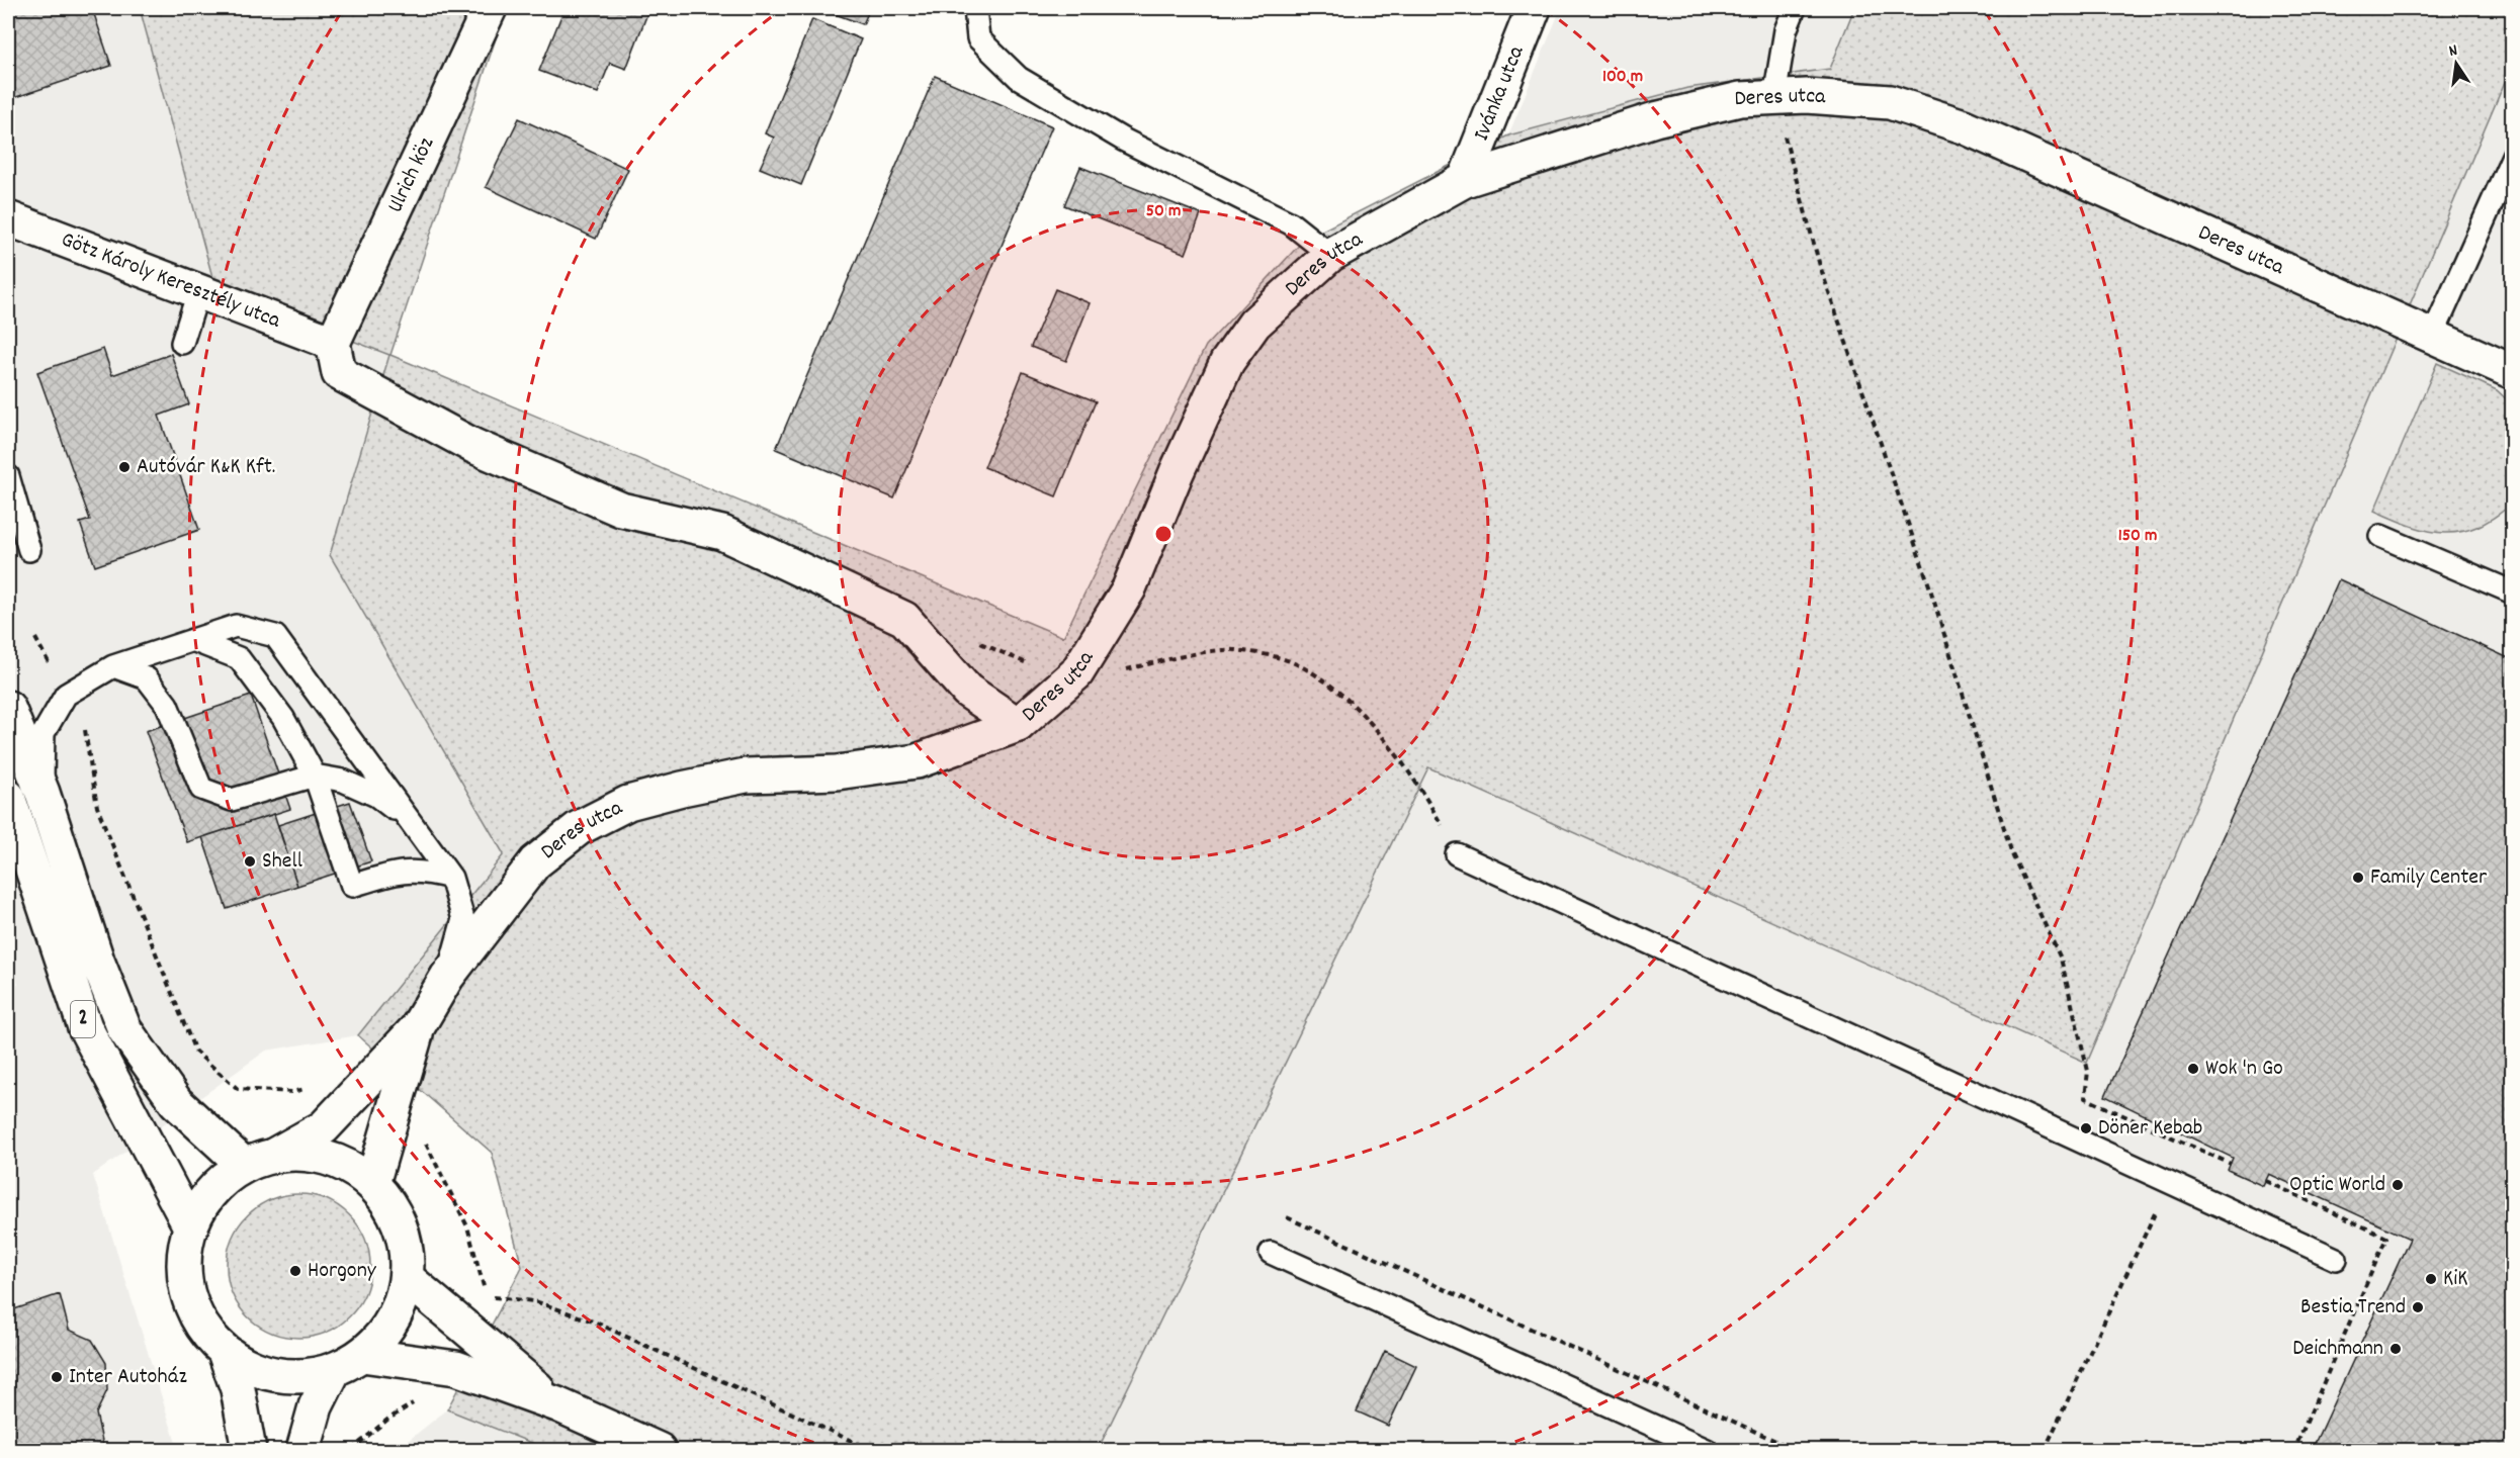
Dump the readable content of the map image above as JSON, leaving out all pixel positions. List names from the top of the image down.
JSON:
{
  "streets": {
    "street": [
      "Ivánka utca",
      "Deres utca",
      "Ulrich köz",
      "Götz Károly Keresztély utca",
      "2"
    ]
  },
  "crossings": [
    ["Ivánka utca", "Deres utca"],
    ["Ulrich köz", "Götz Károly Keresztély utca"]
  ],
  "places": [
    "Autóvár K&K Kft.",
    "Shell",
    "Family Center",
    "Wok 'n Go",
    "Döner Kebab",
    "Optic World",
    "Horgony",
    "KiK",
    "Bestia Trend",
    "Deichmann",
    "Inter Autoház"
  ],
  "north": "top",
  "rings": ["100 m", "50 m", "150 m"]
}
